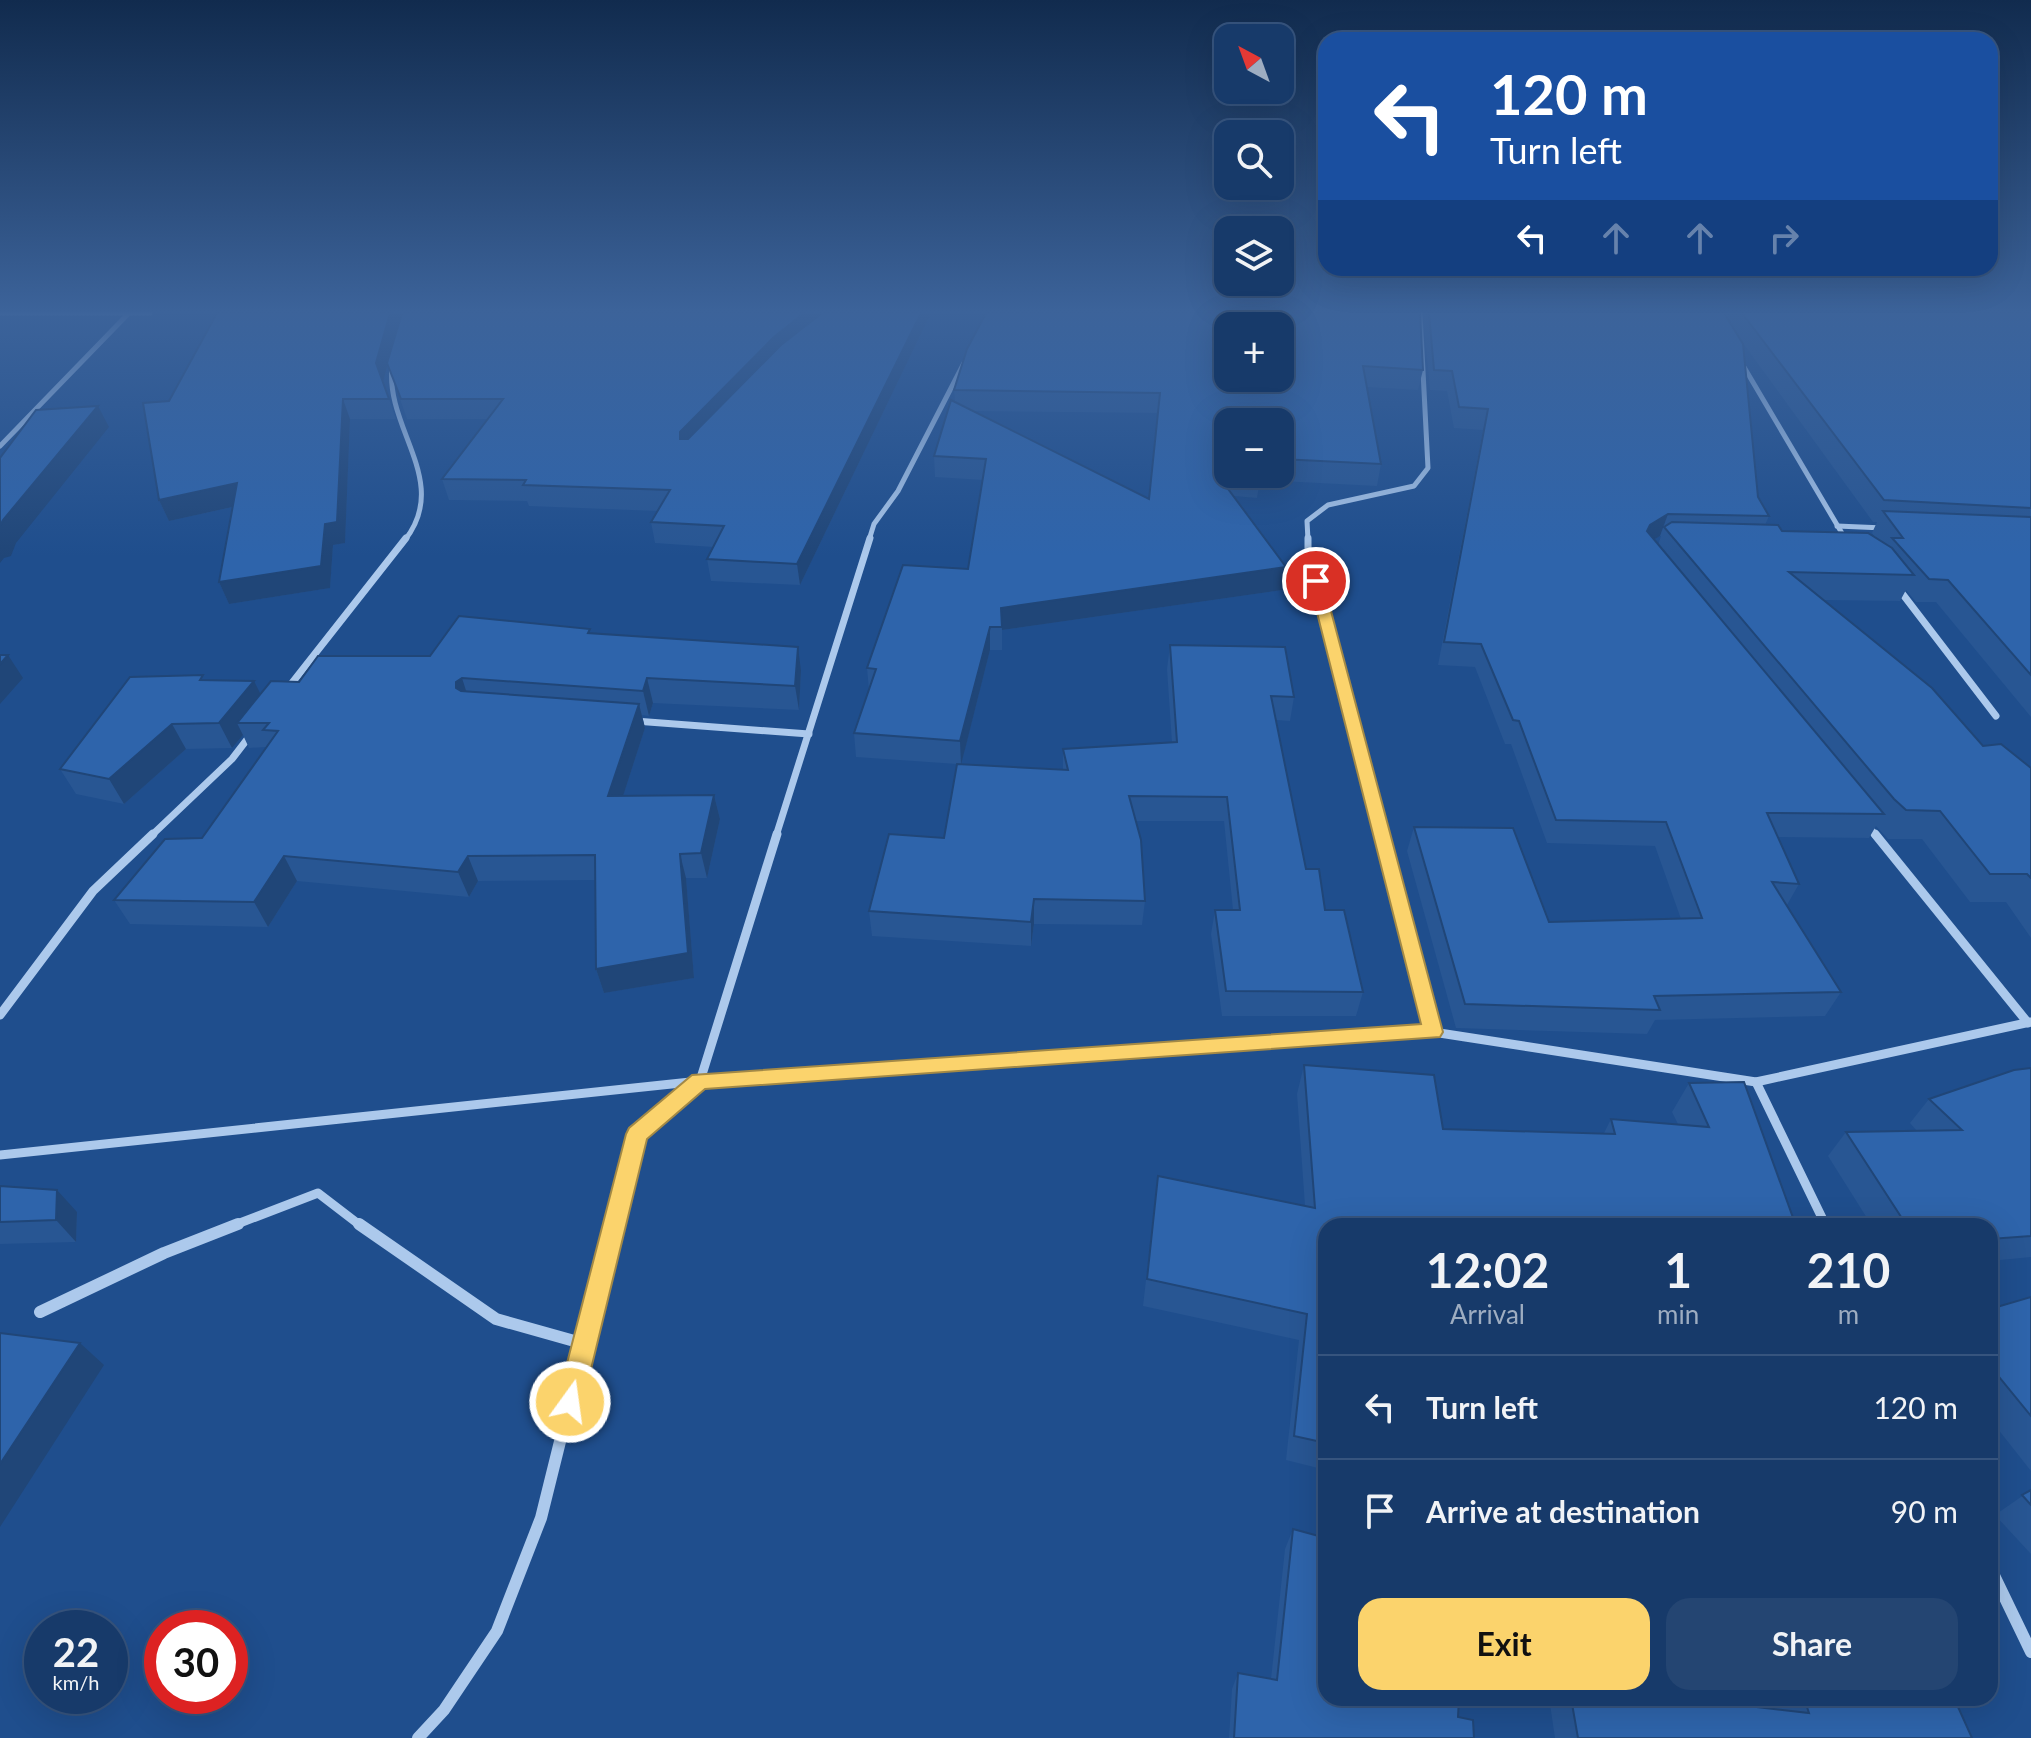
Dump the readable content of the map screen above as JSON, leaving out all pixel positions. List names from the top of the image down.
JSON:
{
  "north": "top left",
  "page": {
    "map_buttons": ["+", "−"],
    "turn": ["120 m", "Turn left"],
    "eta": [
      "12:02",
      "Arrival",
      "1",
      "min",
      "210",
      "m"
    ],
    "list": [
      {
        "name": "Turn left",
        "value": "120 m"
      },
      {
        "name": "Arrive at destination",
        "value": "90 m"
      }
    ],
    "buttons": ["Exit", "Share"],
    "speed": "22 km/h",
    "limit": "30"
  }
}
